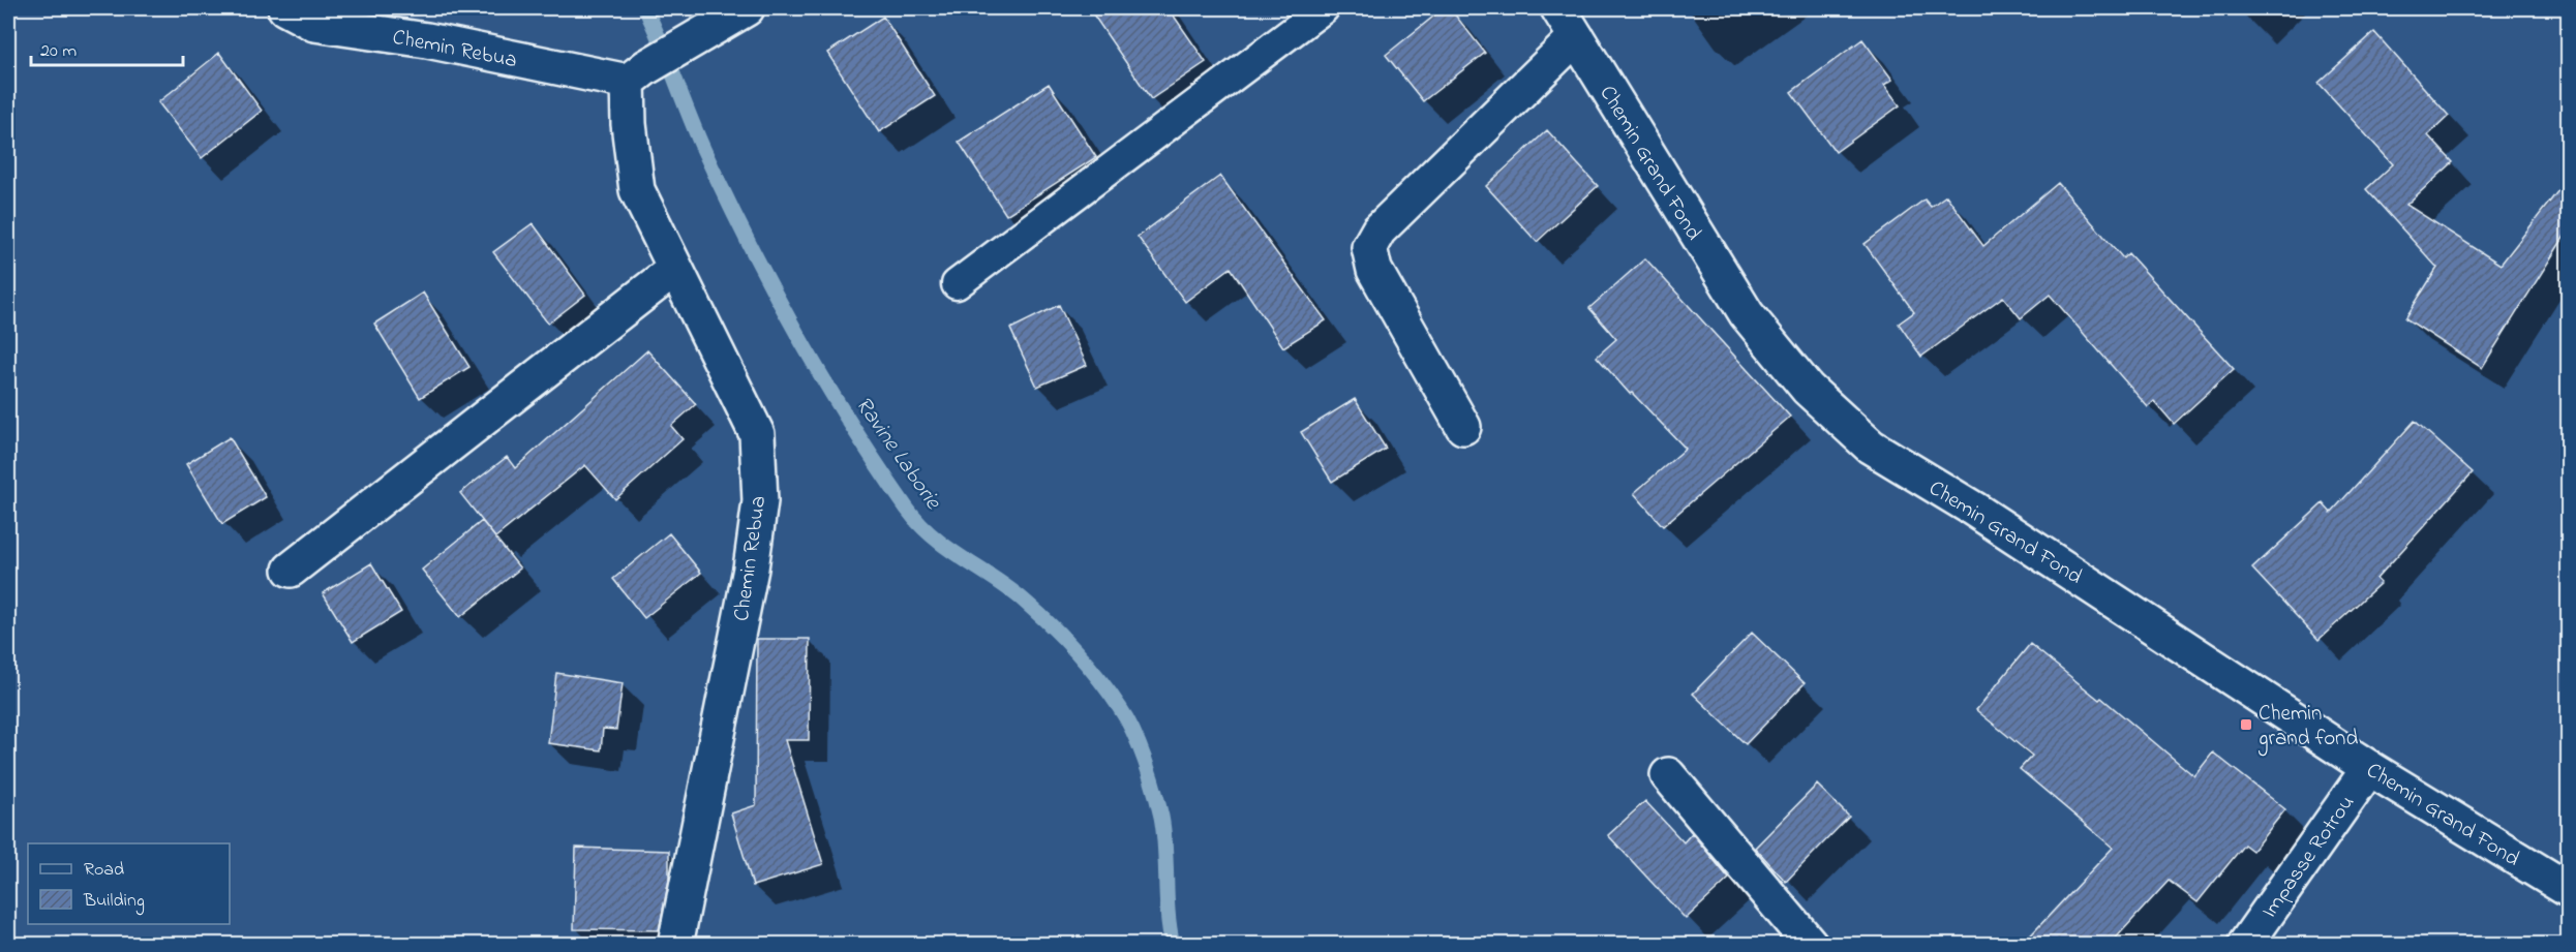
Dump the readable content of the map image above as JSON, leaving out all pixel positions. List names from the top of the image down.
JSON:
{
  "streets": {
    "street": ["Chemin Rebua", "Chemin Grand Fond", "Impasse Rotrou"]
  },
  "crossings": [
    ["Chemin Grand Fond", "Impasse Rotrou"]
  ],
  "water": ["Ravine Laborie"],
  "places": {
    "transit": ["Chemin grand fond"]
  },
  "legend": ["Road", "Building"],
  "scale_bar": "20 m"
}
